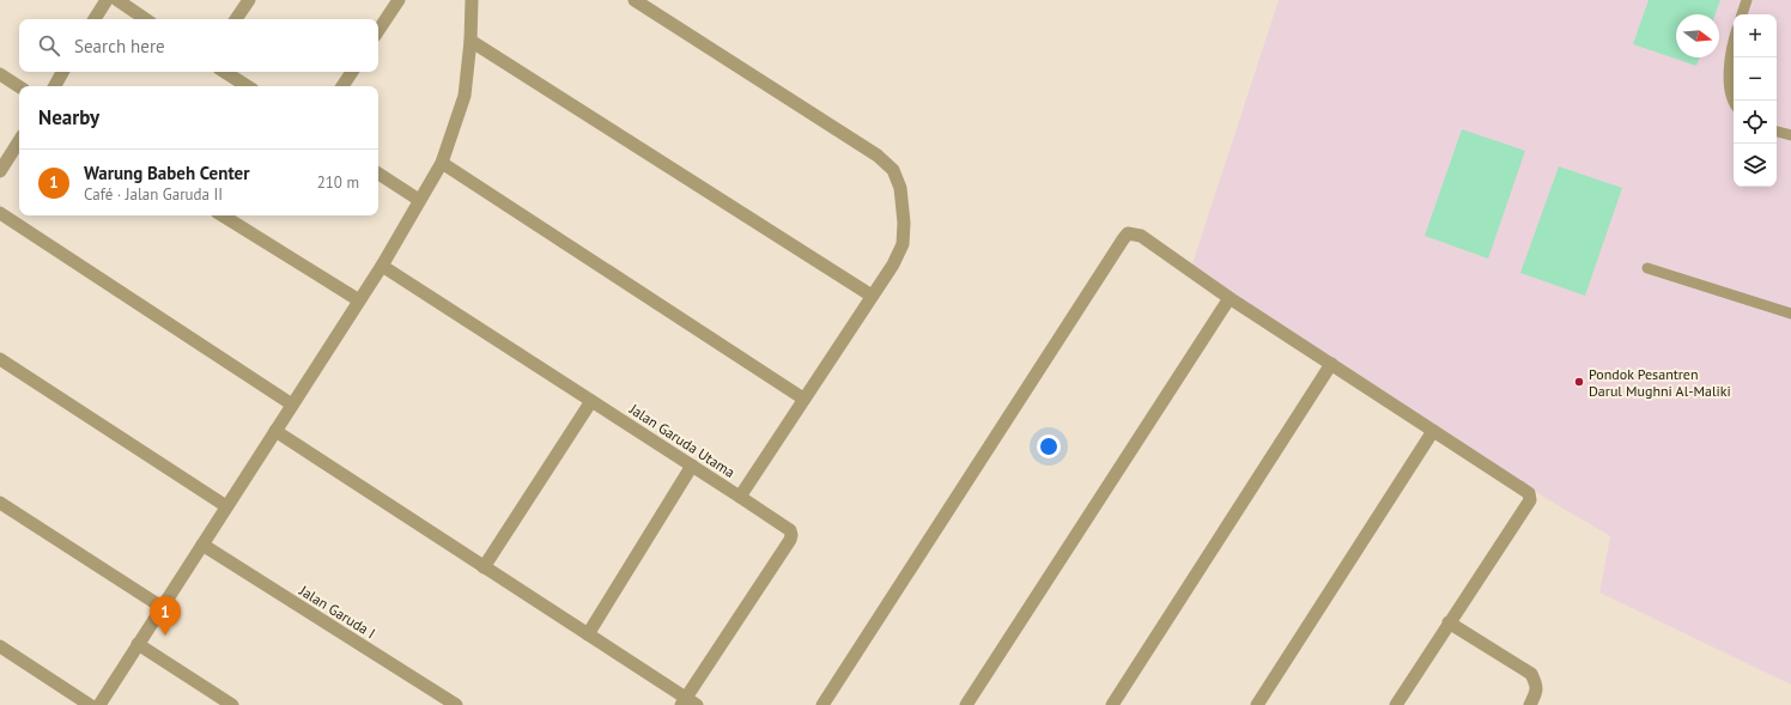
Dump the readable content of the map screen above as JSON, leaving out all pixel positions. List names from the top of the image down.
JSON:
{
  "streets": {
    "street": ["Jalan Garuda Utama", "Jalan Garuda I"]
  },
  "places": ["Pondok Pesantren Darul Mughni Al-Maliki"],
  "north": "right",
  "page": {
    "map_buttons": ["+", "−"],
    "search": "Search here",
    "heading": "Nearby",
    "list": [
      {
        "mark": "1",
        "name": "Warung Babeh Center",
        "note": "Café · Jalan Garuda II",
        "value": "210 m"
      }
    ],
    "pins": "1"
  }
}
